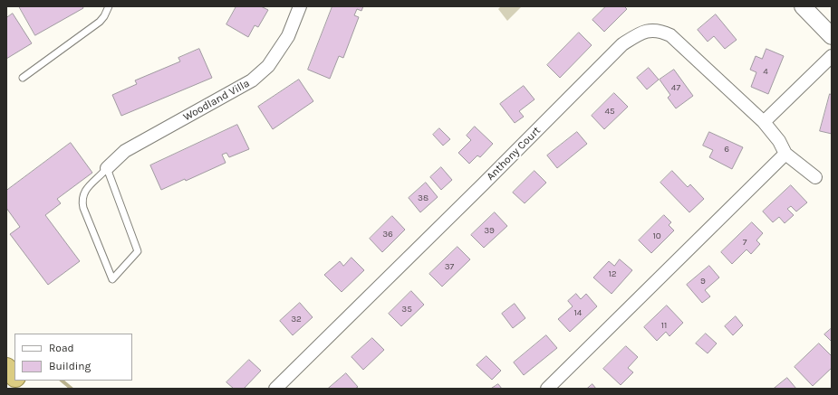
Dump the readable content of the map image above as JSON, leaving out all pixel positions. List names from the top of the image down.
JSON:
{
  "streets": {
    "street": ["Woodland Villa", "Anthony Court"]
  },
  "house_numbers": [
    "4",
    "47",
    "45",
    "6",
    "38",
    "39",
    "36",
    "10",
    "7",
    "37",
    "12",
    "9",
    "35",
    "14",
    "32",
    "11"
  ],
  "legend": ["Road", "Building"]
}
